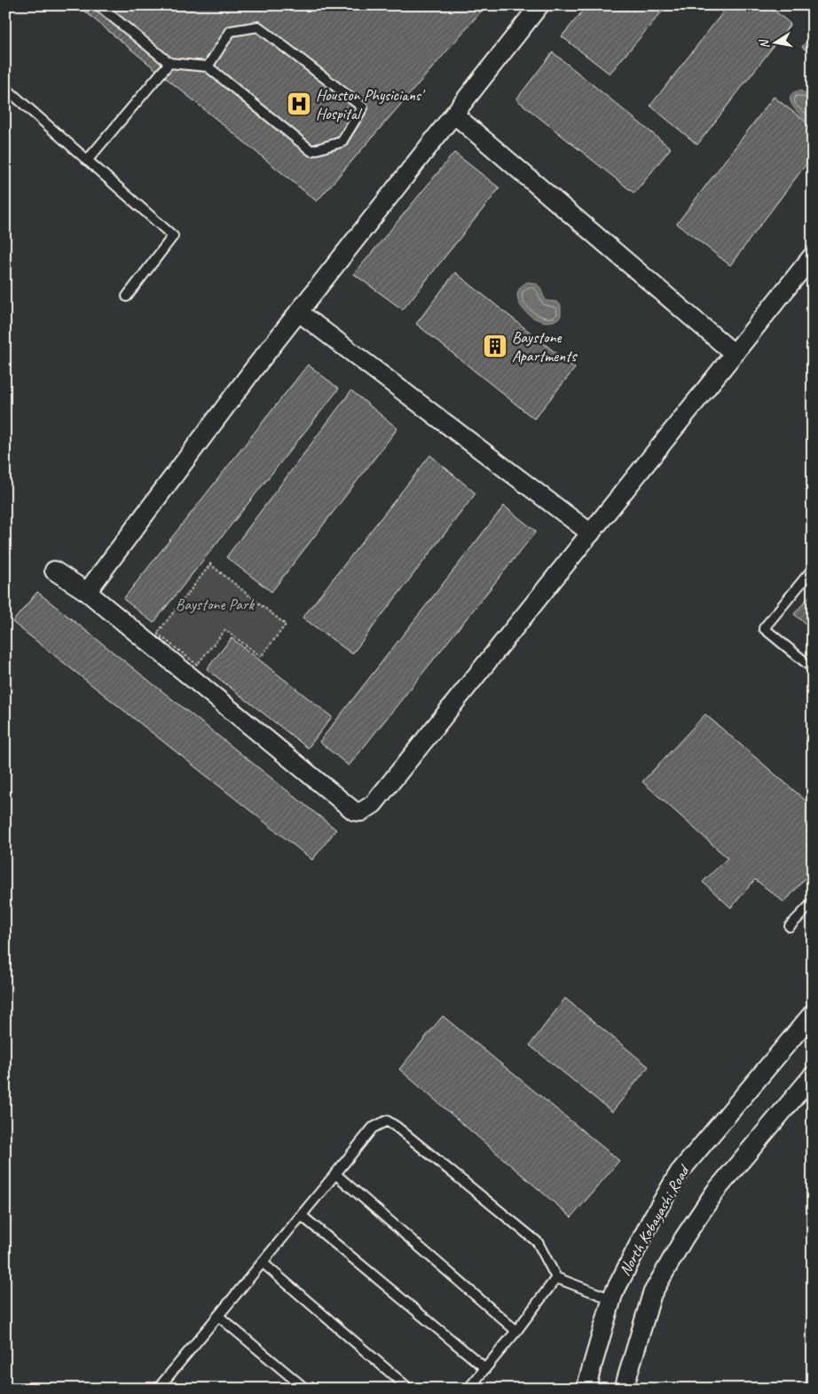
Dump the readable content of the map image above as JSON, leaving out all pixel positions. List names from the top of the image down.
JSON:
{
  "streets": {
    "street": ["North Kobayashi Road"]
  },
  "parks": ["Baystone Park"],
  "places": {
    "hospital": ["Houston Physicians' Hospital"],
    "building": ["Baystone Apartments"]
  },
  "north": "left"
}
